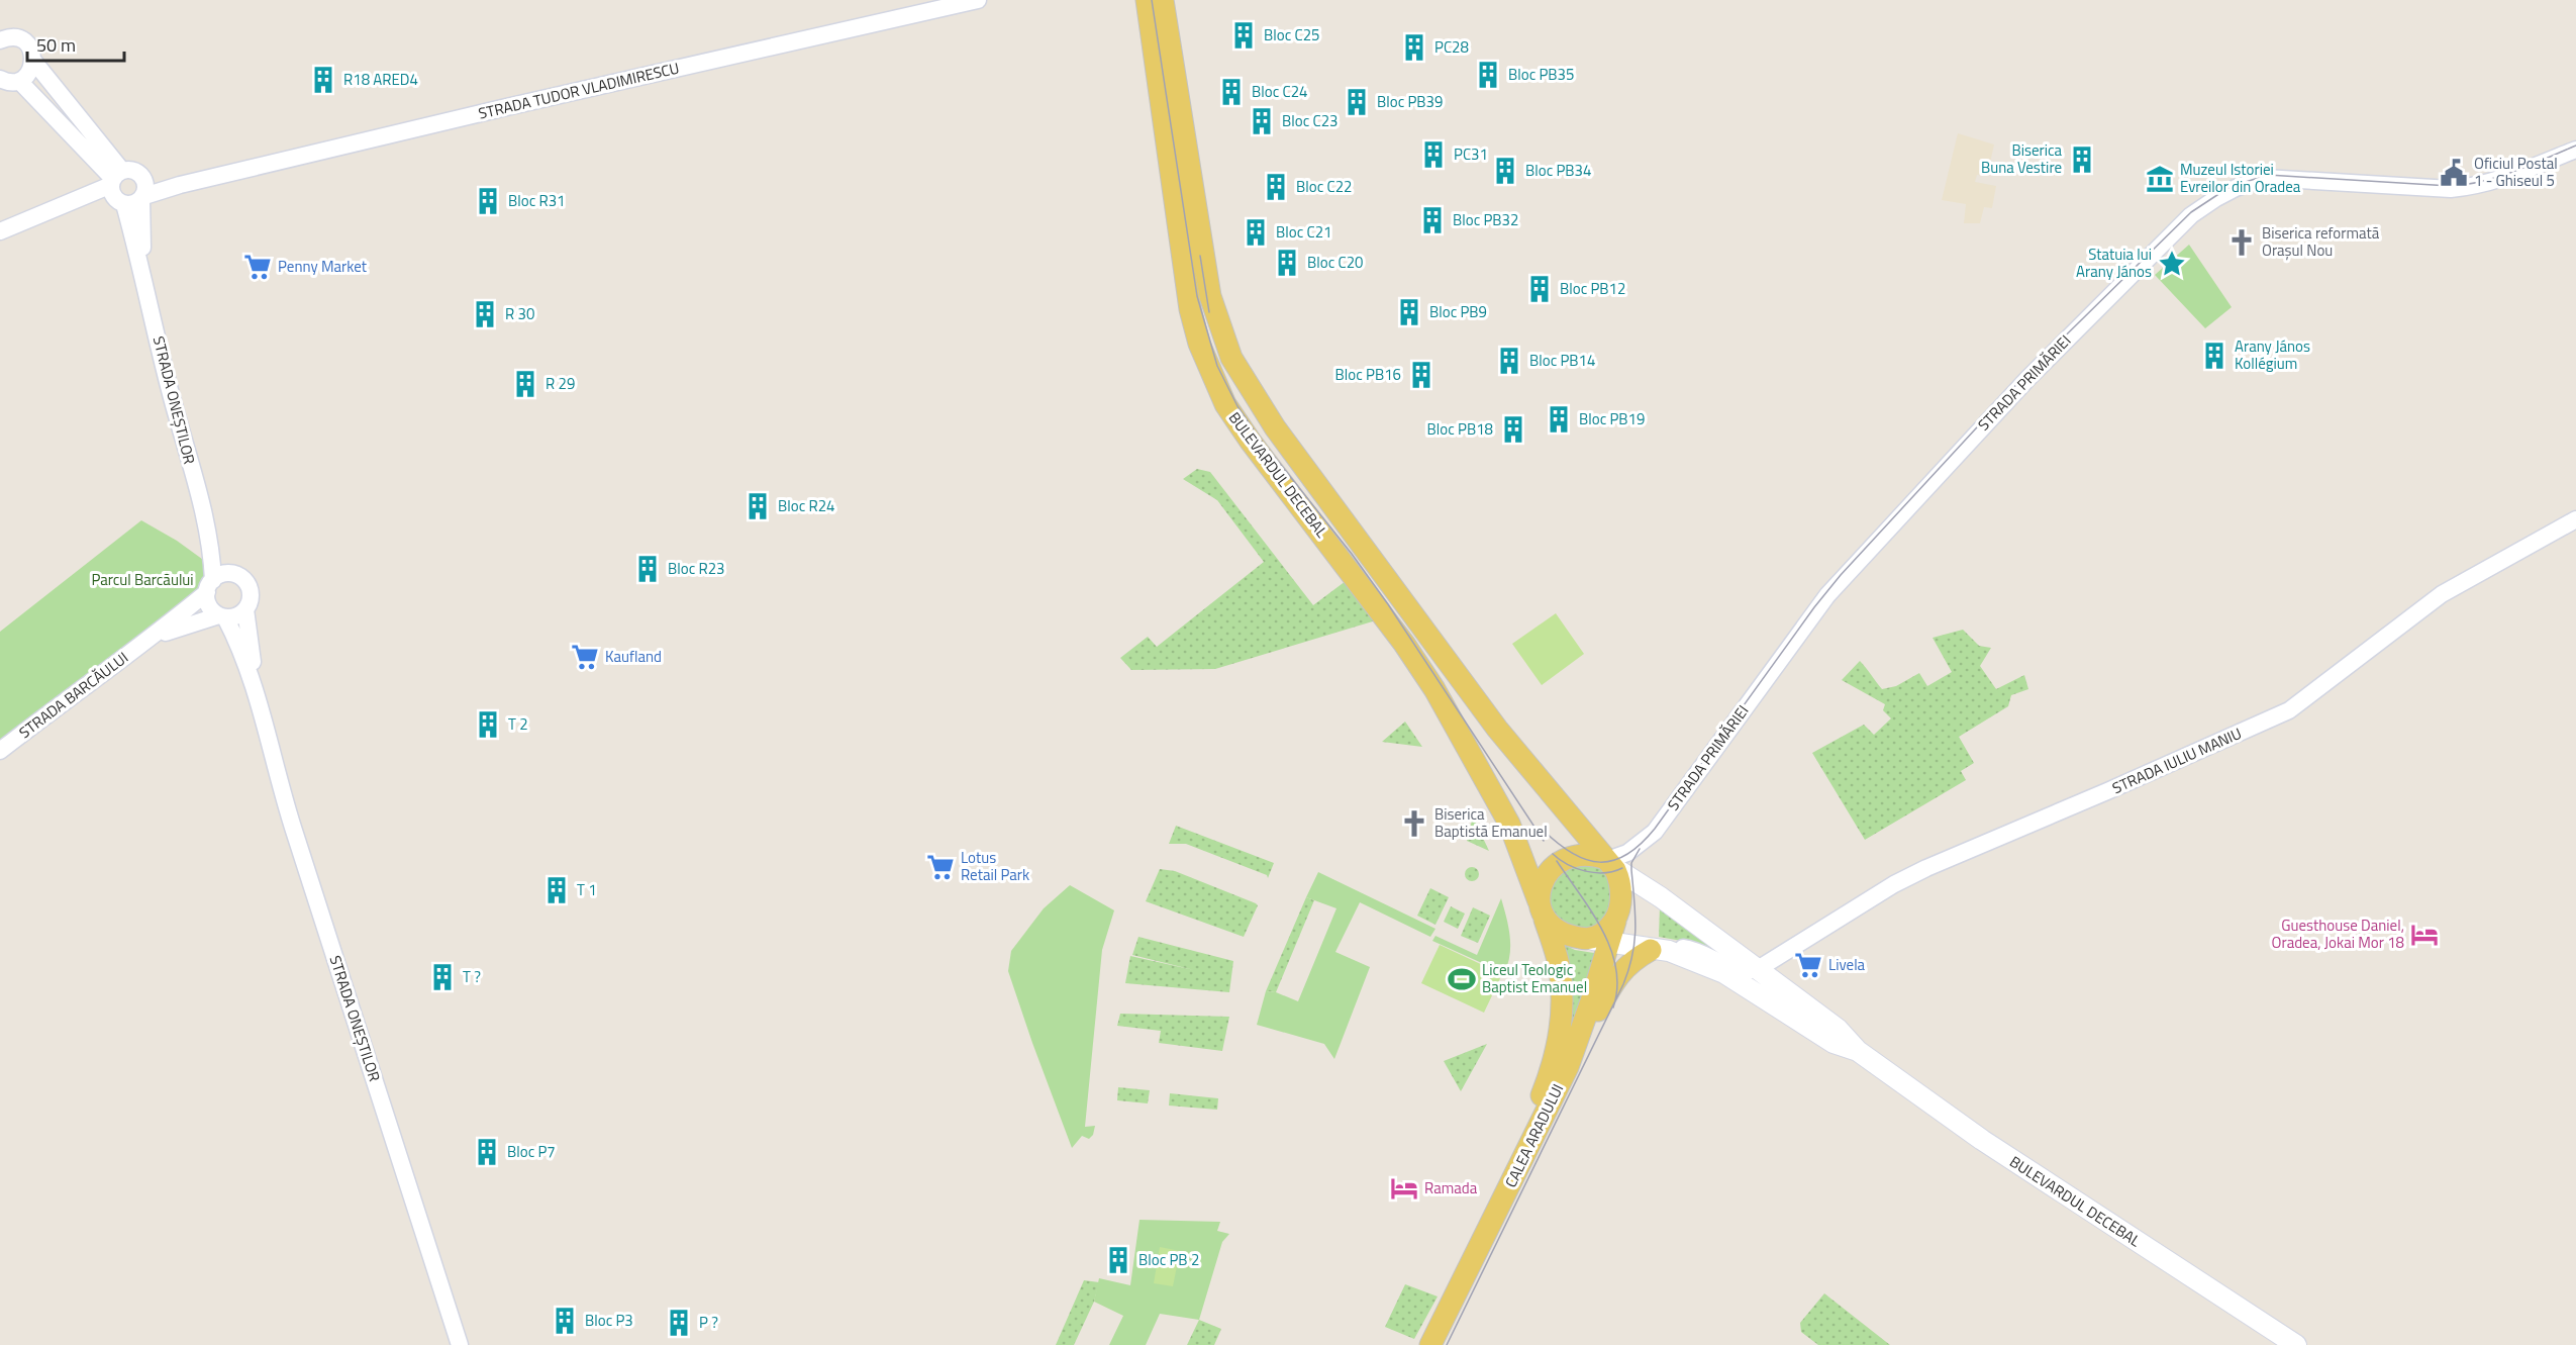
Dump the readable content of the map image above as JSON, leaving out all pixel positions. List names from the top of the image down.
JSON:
{
  "streets": {
    "main road": ["BULEVARDUL DECEBAL", "CALEA ARADULUI"],
    "street": [
      "STRADA TUDOR VLADIMIRESCU",
      "STRADA PRIMĂRIEI",
      "STRADA ONEȘTILOR",
      "STRADA BARCĂULUI",
      "STRADA IULIU MANIU"
    ]
  },
  "crossings": [
    ["STRADA TUDOR VLADIMIRESCU", "STRADA ONEȘTILOR"],
    ["STRADA PRIMĂRIEI", "BULEVARDUL DECEBAL"],
    ["STRADA PRIMĂRIEI", "CALEA ARADULUI"],
    ["STRADA ONEȘTILOR", "STRADA BARCĂULUI"],
    ["BULEVARDUL DECEBAL", "STRADA IULIU MANIU"],
    ["BULEVARDUL DECEBAL", "CALEA ARADULUI"]
  ],
  "parks": ["Parcul Barcăului"],
  "places": {
    "building": [
      "Bloc C25",
      "PC28",
      "Bloc PB35",
      "R18 ARED4",
      "Bloc C24",
      "Bloc PB39",
      "Bloc C23",
      "PC31",
      "Biserica Buna Vestire",
      "Bloc PB34",
      "Bloc C22",
      "Bloc R31",
      "Bloc PB32",
      "Bloc C21",
      "Bloc C20",
      "Bloc PB12",
      "Bloc PB9",
      "R 30",
      "Arany János Kollégium",
      "Bloc PB14",
      "Bloc PB16",
      "R 29",
      "Bloc PB19",
      "Bloc PB18",
      "Bloc R24",
      "Bloc R23",
      "T 2",
      "T 1",
      "T ?",
      "Bloc P7",
      "Bloc PB 2",
      "Bloc P3",
      "P ?"
    ],
    "public building": ["Oficiul Postal 1 - Ghiseul 5"],
    "museum": ["Muzeul Istoriei Evreilor din Oradea"],
    "church": ["Biserica reformată Orașul Nou", "Biserica Baptistă Emanuel"],
    "place": ["Statuia lui Arany János"],
    "supermarket": [
      "Penny Market",
      "Kaufland",
      "Lotus Retail Park",
      "Livela"
    ],
    "hotel": ["Guesthouse Daniel, Oradea, Jokai Mor 18", "Ramada"],
    "sports": ["Liceul Teologic Baptist Emanuel"]
  },
  "scale_bar": "50 m"
}
